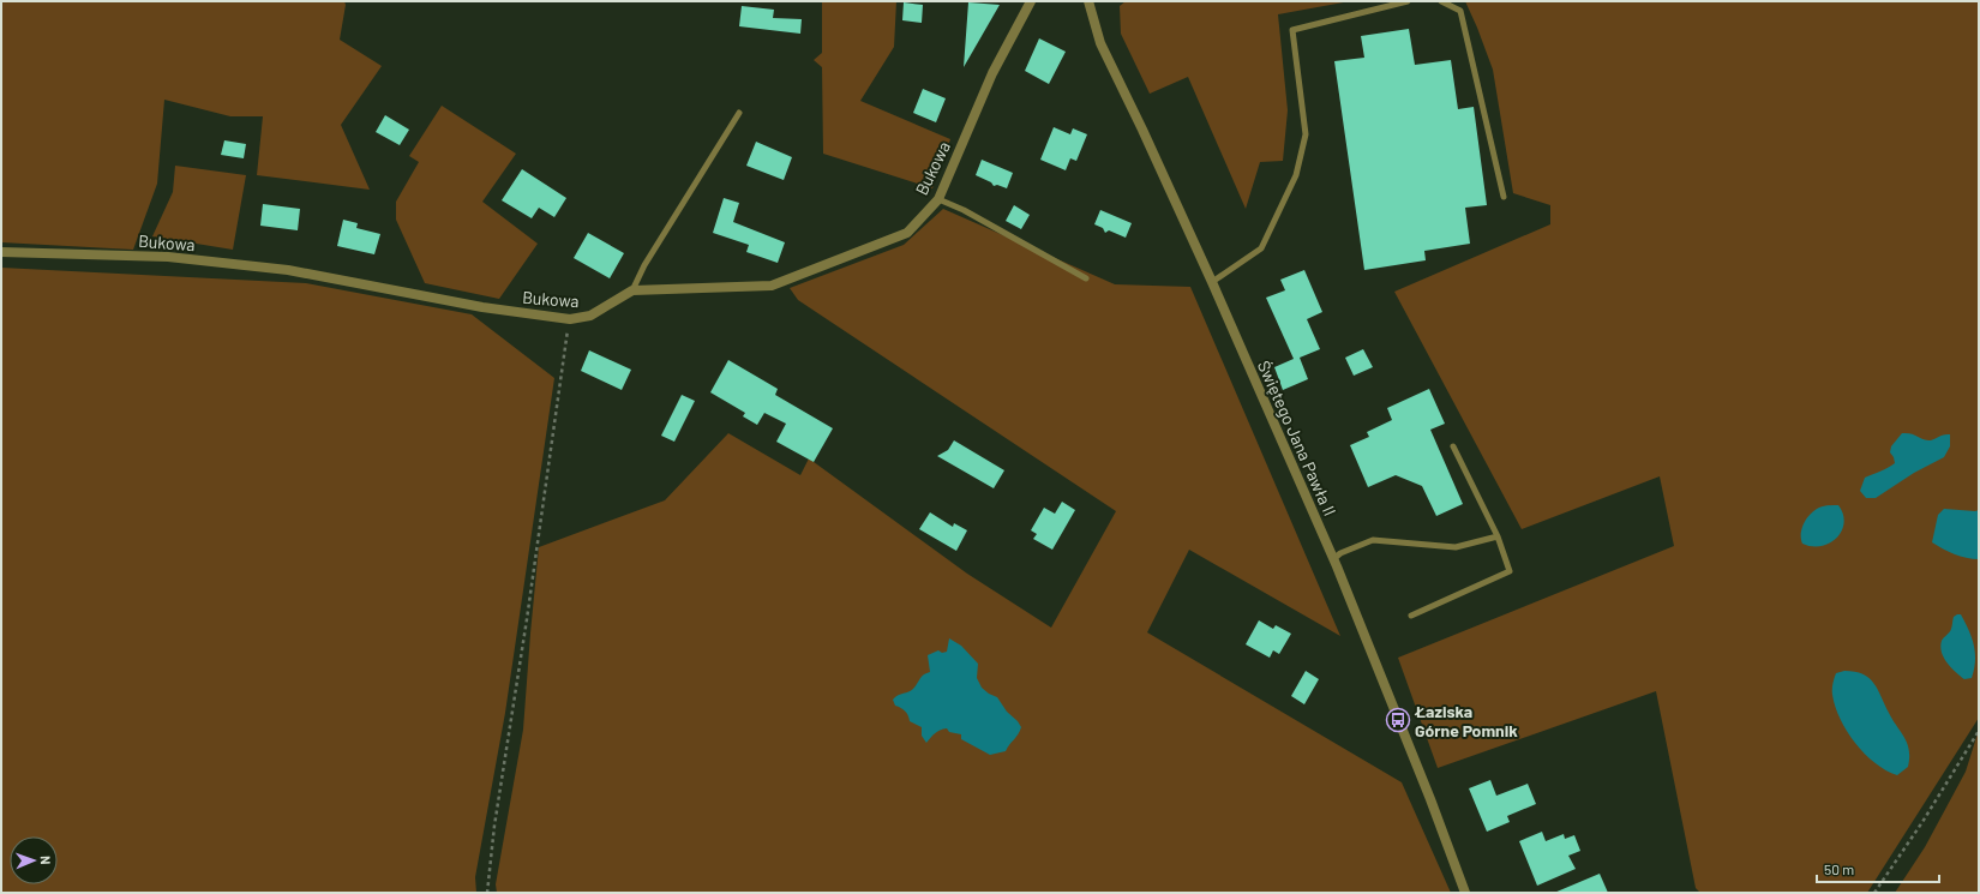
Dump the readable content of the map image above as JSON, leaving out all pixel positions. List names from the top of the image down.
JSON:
{
  "streets": {
    "street": ["Bukowa", "Świętego Jana Pawła II"]
  },
  "places": {
    "bus stop": ["Łaziska Górne Pomnik"]
  },
  "scale_bar": "50 m",
  "north": "right"
}
